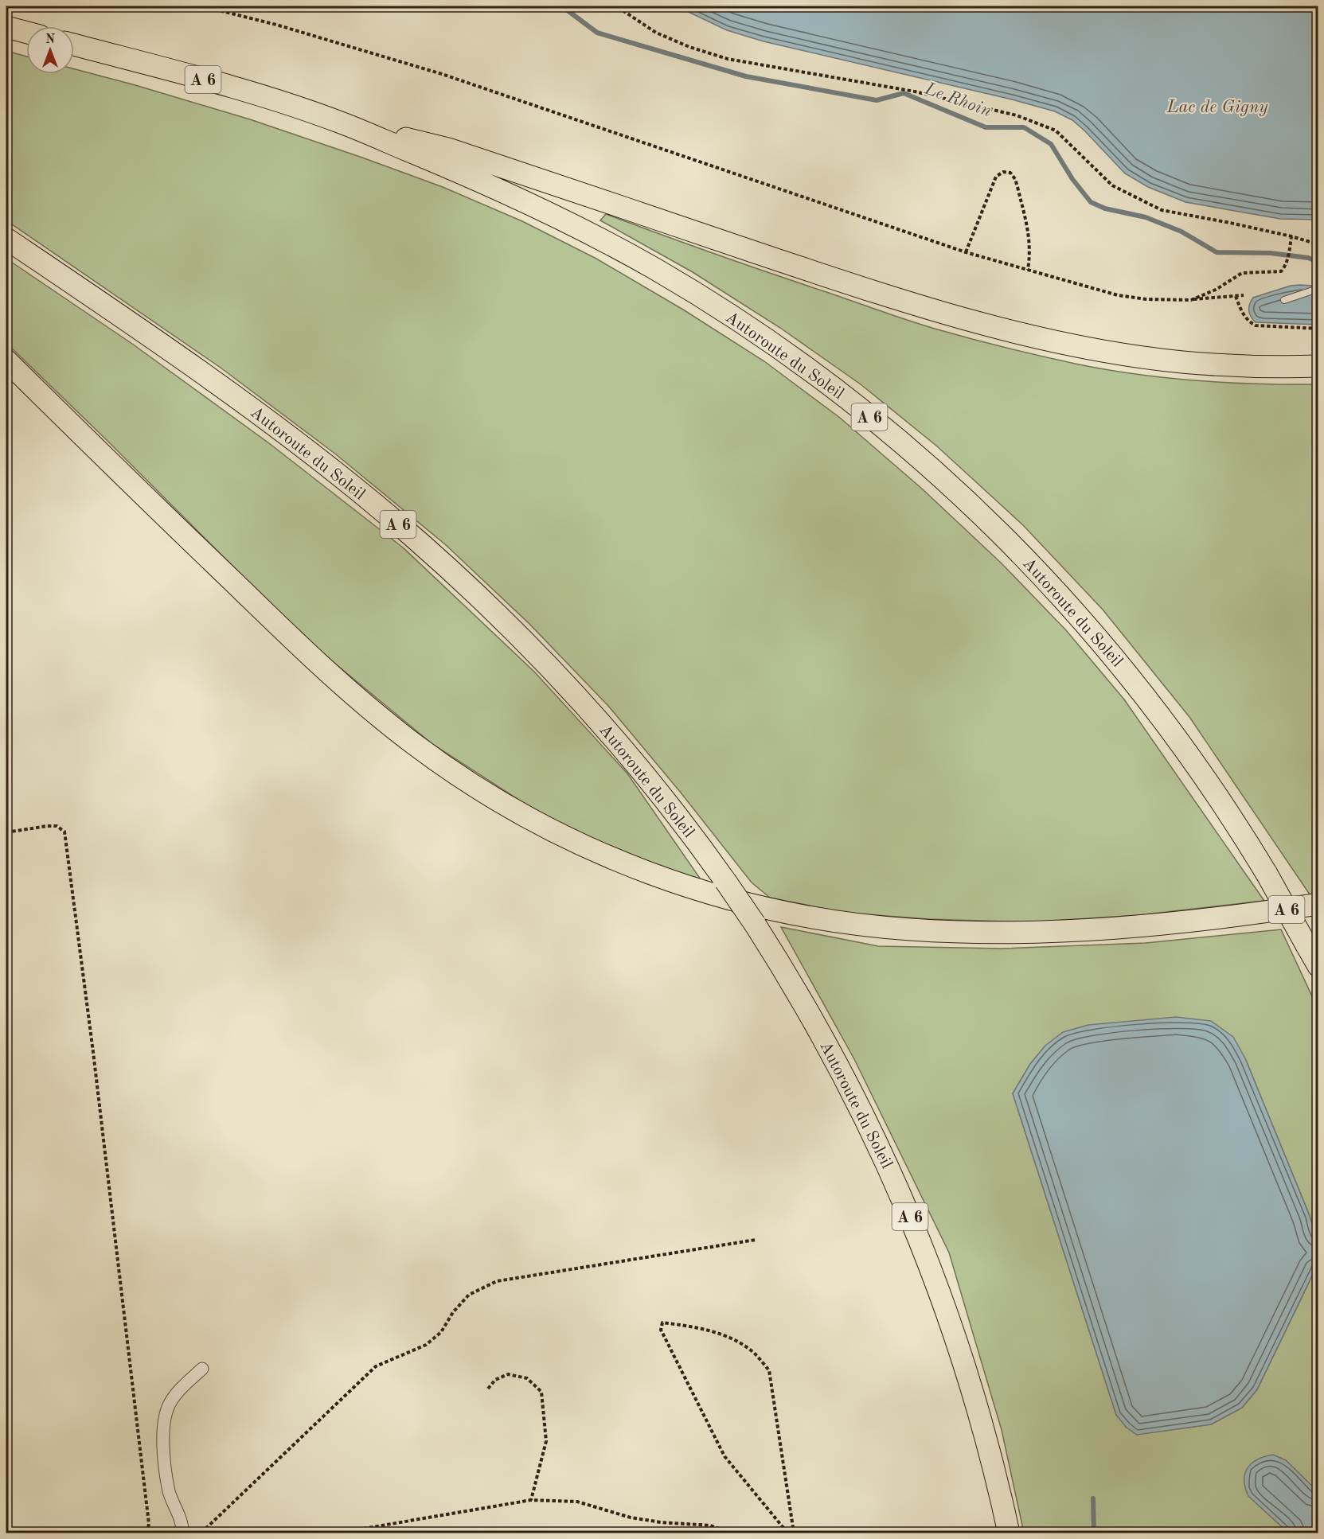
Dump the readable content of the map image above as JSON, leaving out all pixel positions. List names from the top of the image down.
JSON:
{
  "streets": {
    "highway": ["A 6", "Autoroute du Soleil"]
  },
  "water": ["Le Rhoin", "Lac de Gigny"],
  "north": "top"
}
